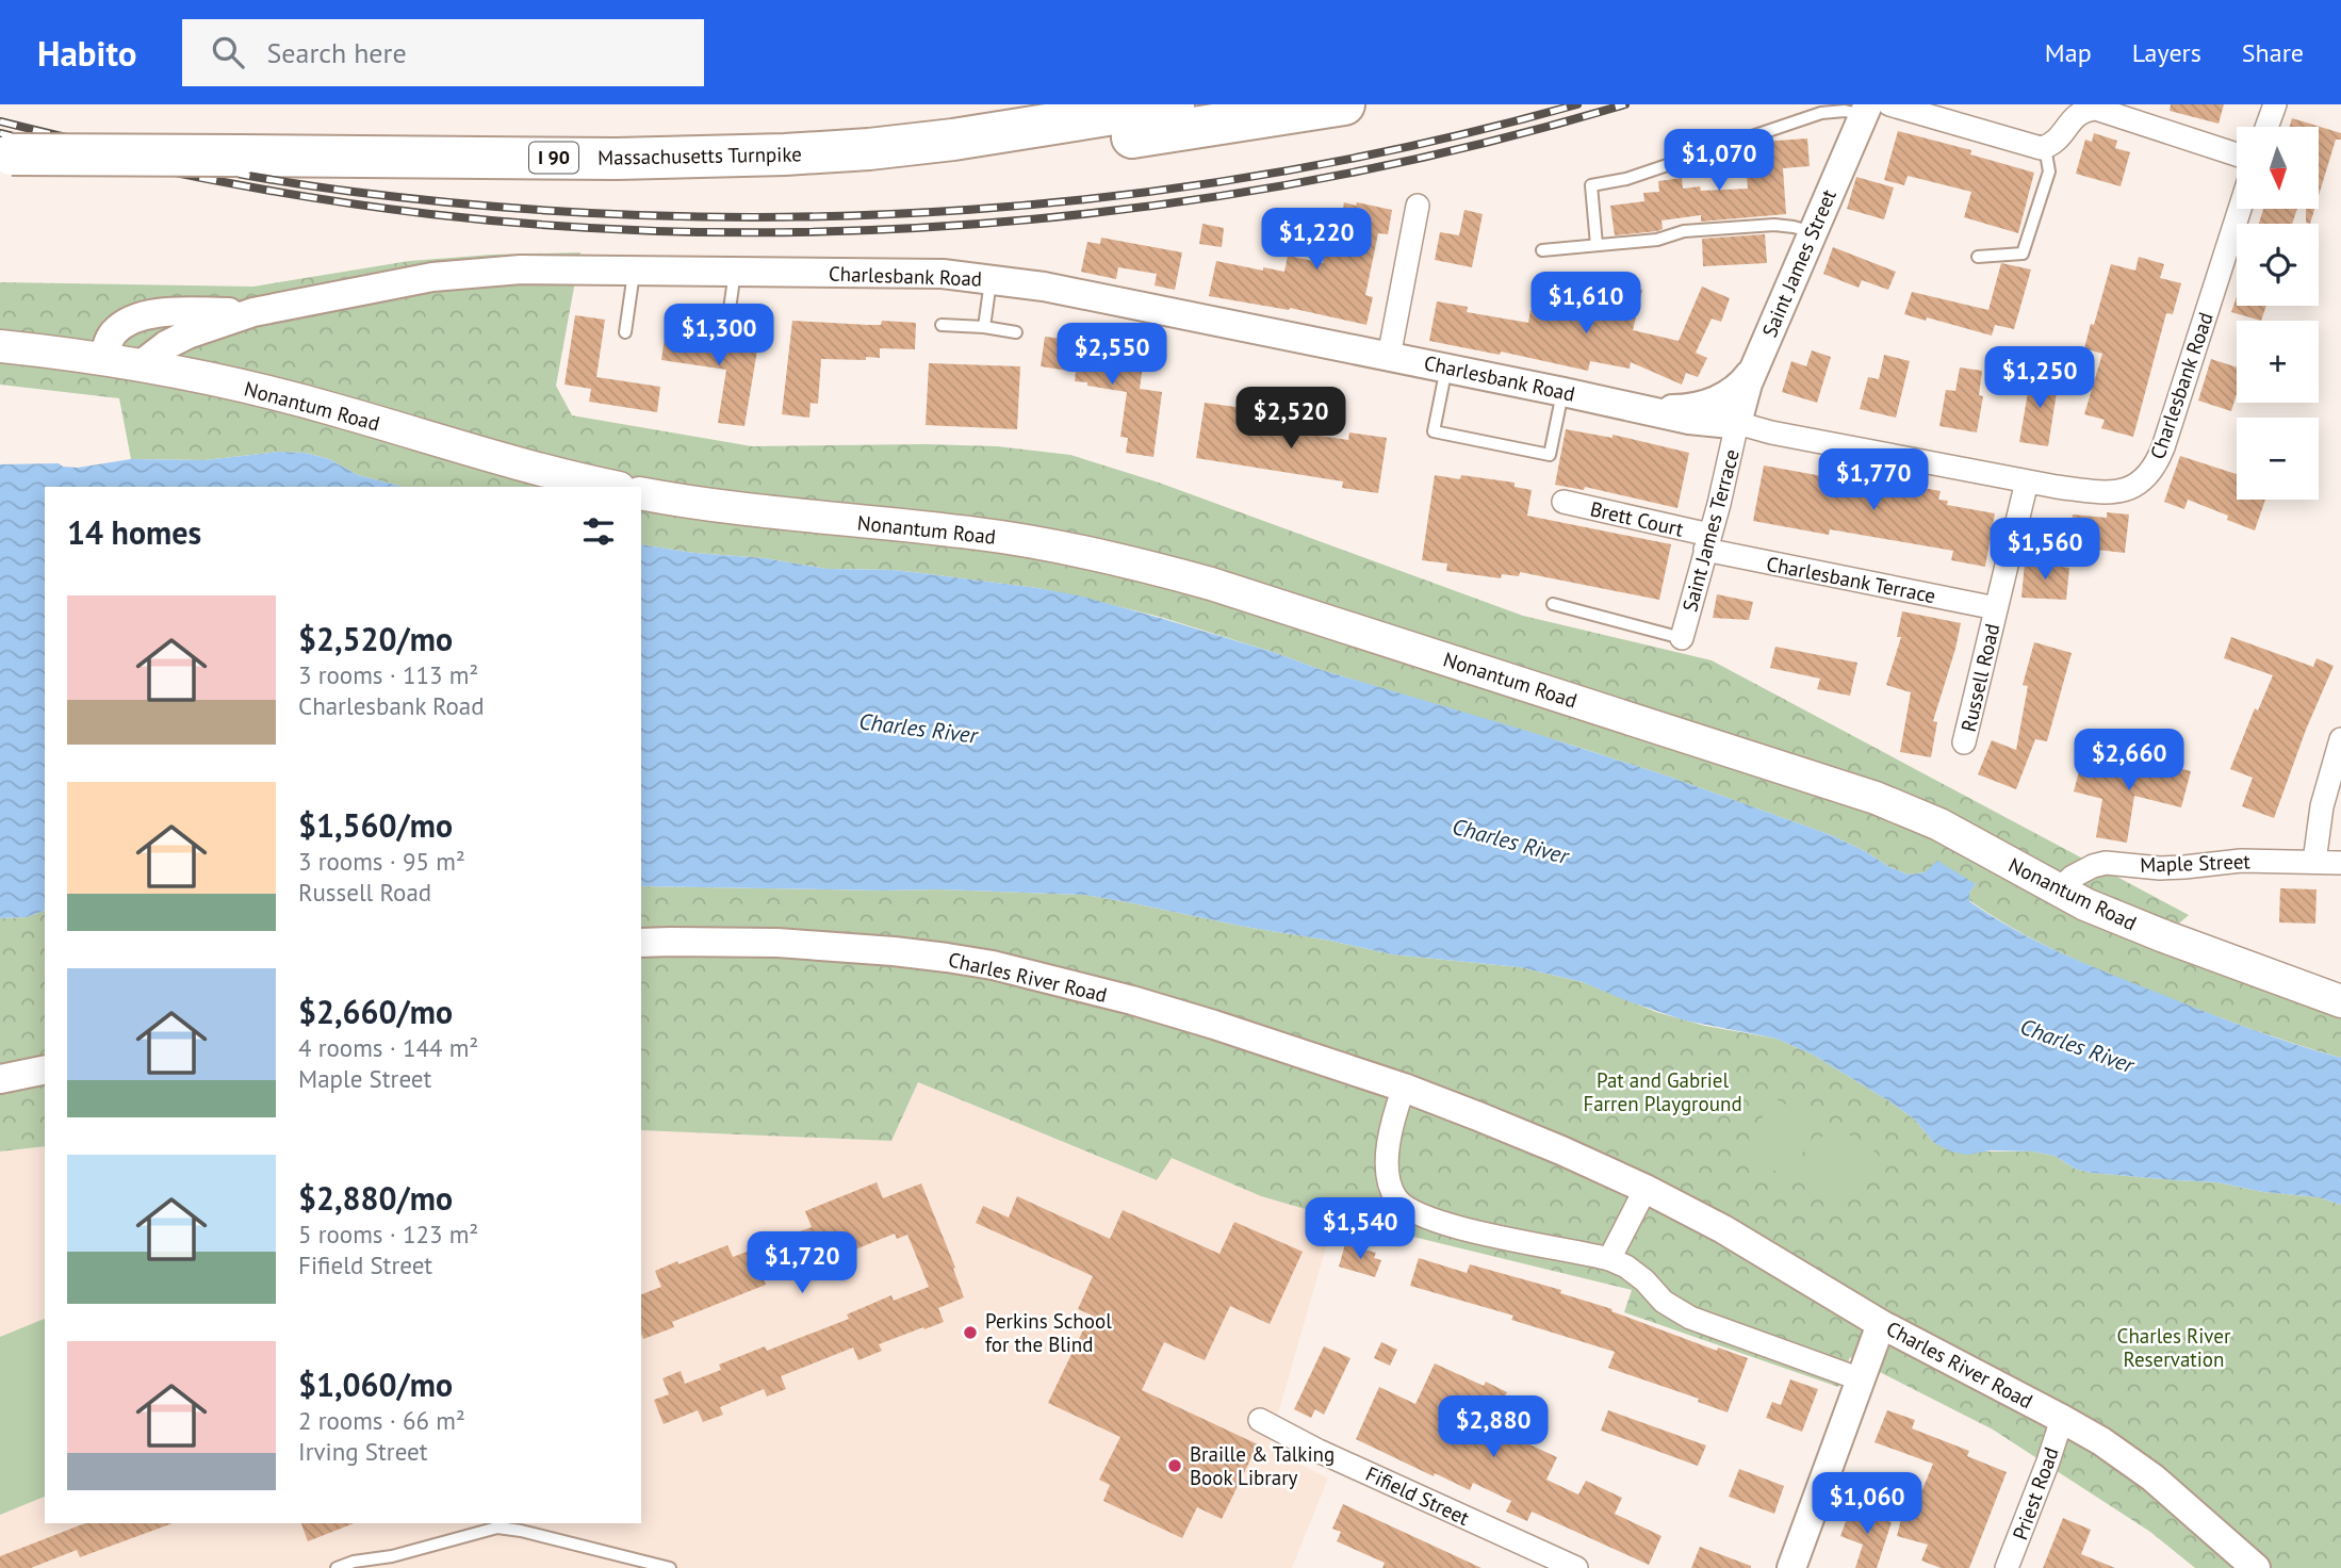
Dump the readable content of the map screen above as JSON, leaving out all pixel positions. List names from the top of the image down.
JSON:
{
  "streets": {
    "highway": ["Massachusetts Turnpike", "I 90"],
    "main road": ["Nonantum Road"],
    "street": [
      "Saint James Street",
      "Charlesbank Road",
      "Brett Court",
      "Saint James Terrace",
      "Charlesbank Terrace",
      "Russell Road",
      "Maple Street",
      "Charles River Road",
      "Priest Road",
      "Fifield Street"
    ]
  },
  "crossings": [
    ["Saint James Street", "Charlesbank Road"],
    ["Saint James Street", "Saint James Terrace"],
    ["Charlesbank Road", "Nonantum Road"],
    ["Charlesbank Road", "Saint James Terrace"],
    ["Charlesbank Road", "Russell Road"],
    ["Nonantum Road", "Maple Street"],
    ["Brett Court", "Saint James Terrace"],
    ["Brett Court", "Charlesbank Terrace"],
    ["Saint James Terrace", "Charlesbank Terrace"],
    ["Charlesbank Terrace", "Russell Road"],
    ["Charles River Road", "Priest Road"]
  ],
  "water": ["Charles River"],
  "parks": ["Pat and Gabriel Farren Playground", "Charles River Reservation"],
  "places": ["Perkins School for the Blind", "Braille & Talking Book Library"],
  "north": "bottom",
  "page": {
    "header": "Habito",
    "search": "Search here",
    "nav": ["Map", "Layers", "Share"],
    "map_buttons": ["+", "−"],
    "price": [
      "$1,070",
      "$1,220",
      "$1,610",
      "$1,300",
      "$2,550",
      "$1,250",
      "$2,520",
      "$1,770",
      "$1,560",
      "$2,660",
      "$1,540",
      "$1,720",
      "$2,880",
      "$1,060"
    ],
    "heading": "14 homes",
    "list": [
      {
        "name": "$2,520/mo",
        "note": "3 rooms · 113 m² · Charlesbank Road"
      },
      {
        "name": "$1,560/mo",
        "note": "3 rooms · 95 m² · Russell Road"
      },
      {
        "name": "$2,660/mo",
        "note": "4 rooms · 144 m² · Maple Street"
      },
      {
        "name": "$2,880/mo",
        "note": "5 rooms · 123 m² · Fifield Street"
      },
      {
        "name": "$1,060/mo",
        "note": "2 rooms · 66 m² · Irving Street"
      }
    ]
  }
}
